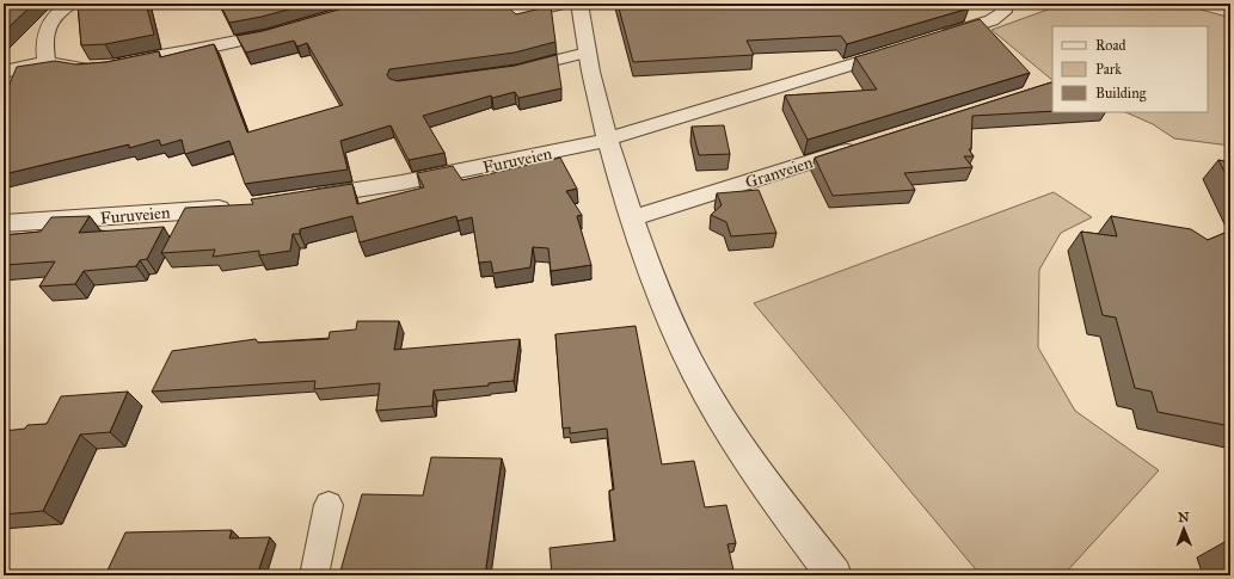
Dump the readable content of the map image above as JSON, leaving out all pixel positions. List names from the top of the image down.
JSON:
{
  "streets": {
    "street": ["Furuveien", "Granveien"]
  },
  "legend": ["Road", "Park", "Building"],
  "north": "top"
}
